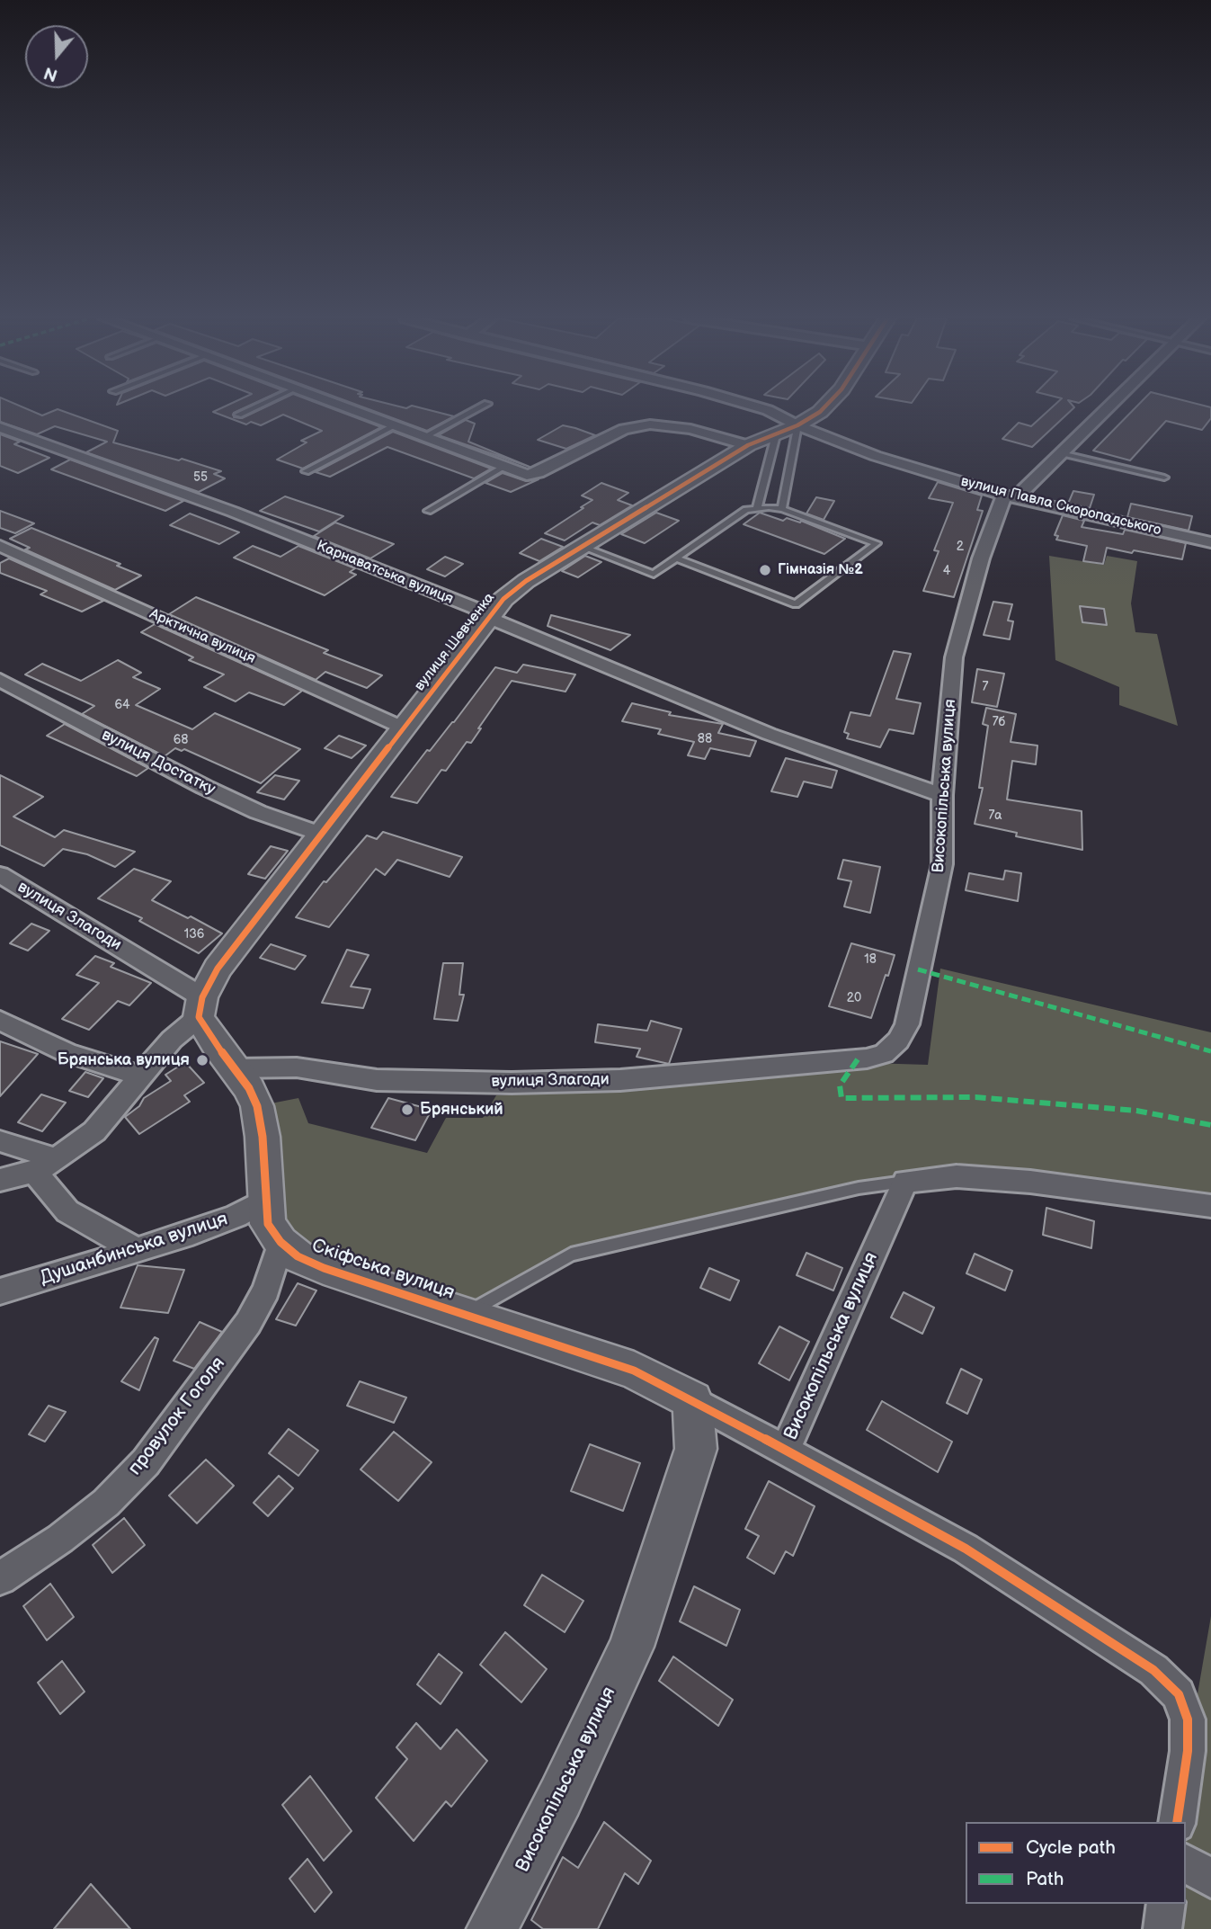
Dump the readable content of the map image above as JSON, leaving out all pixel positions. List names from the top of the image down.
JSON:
{
  "streets": {
    "street": [
      "вулиця Павла Скоропадського",
      "Карнаватська вулиця",
      "Арктична вулиця",
      "вулиця Шевченка",
      "вулиця Достатку",
      "Високопільська вулиця",
      "вулиця Злагоди",
      "Душанбинська вулиця",
      "Скіфська вулиця",
      "провулок Гоголя"
    ]
  },
  "crossings": [
    ["вулиця Павла Скоропадського", "вулиця Шевченка"],
    ["вулиця Павла Скоропадського", "Високопільська вулиця"],
    ["Карнаватська вулиця", "вулиця Шевченка"],
    ["Карнаватська вулиця", "Високопільська вулиця"],
    ["Арктична вулиця", "вулиця Шевченка"],
    ["вулиця Шевченка", "вулиця Достатку"],
    ["вулиця Шевченка", "вулиця Злагоди"],
    ["вулиця Шевченка", "Скіфська вулиця"],
    ["Високопільська вулиця", "вулиця Злагоди"],
    ["Високопільська вулиця", "Скіфська вулиця"],
    ["вулиця Злагоди", "Скіфська вулиця"],
    ["Душанбинська вулиця", "Скіфська вулиця"],
    ["Скіфська вулиця", "провулок Гоголя"]
  ],
  "places": ["Гімназія №2", "Брянська вулиця", "Брянський"],
  "house_numbers": [
    "55",
    "2",
    "4",
    "7",
    "64",
    "7б",
    "88",
    "68",
    "7а",
    "136",
    "18",
    "20"
  ],
  "legend": ["Cycle path", "Path"],
  "north": "bottom"
}
